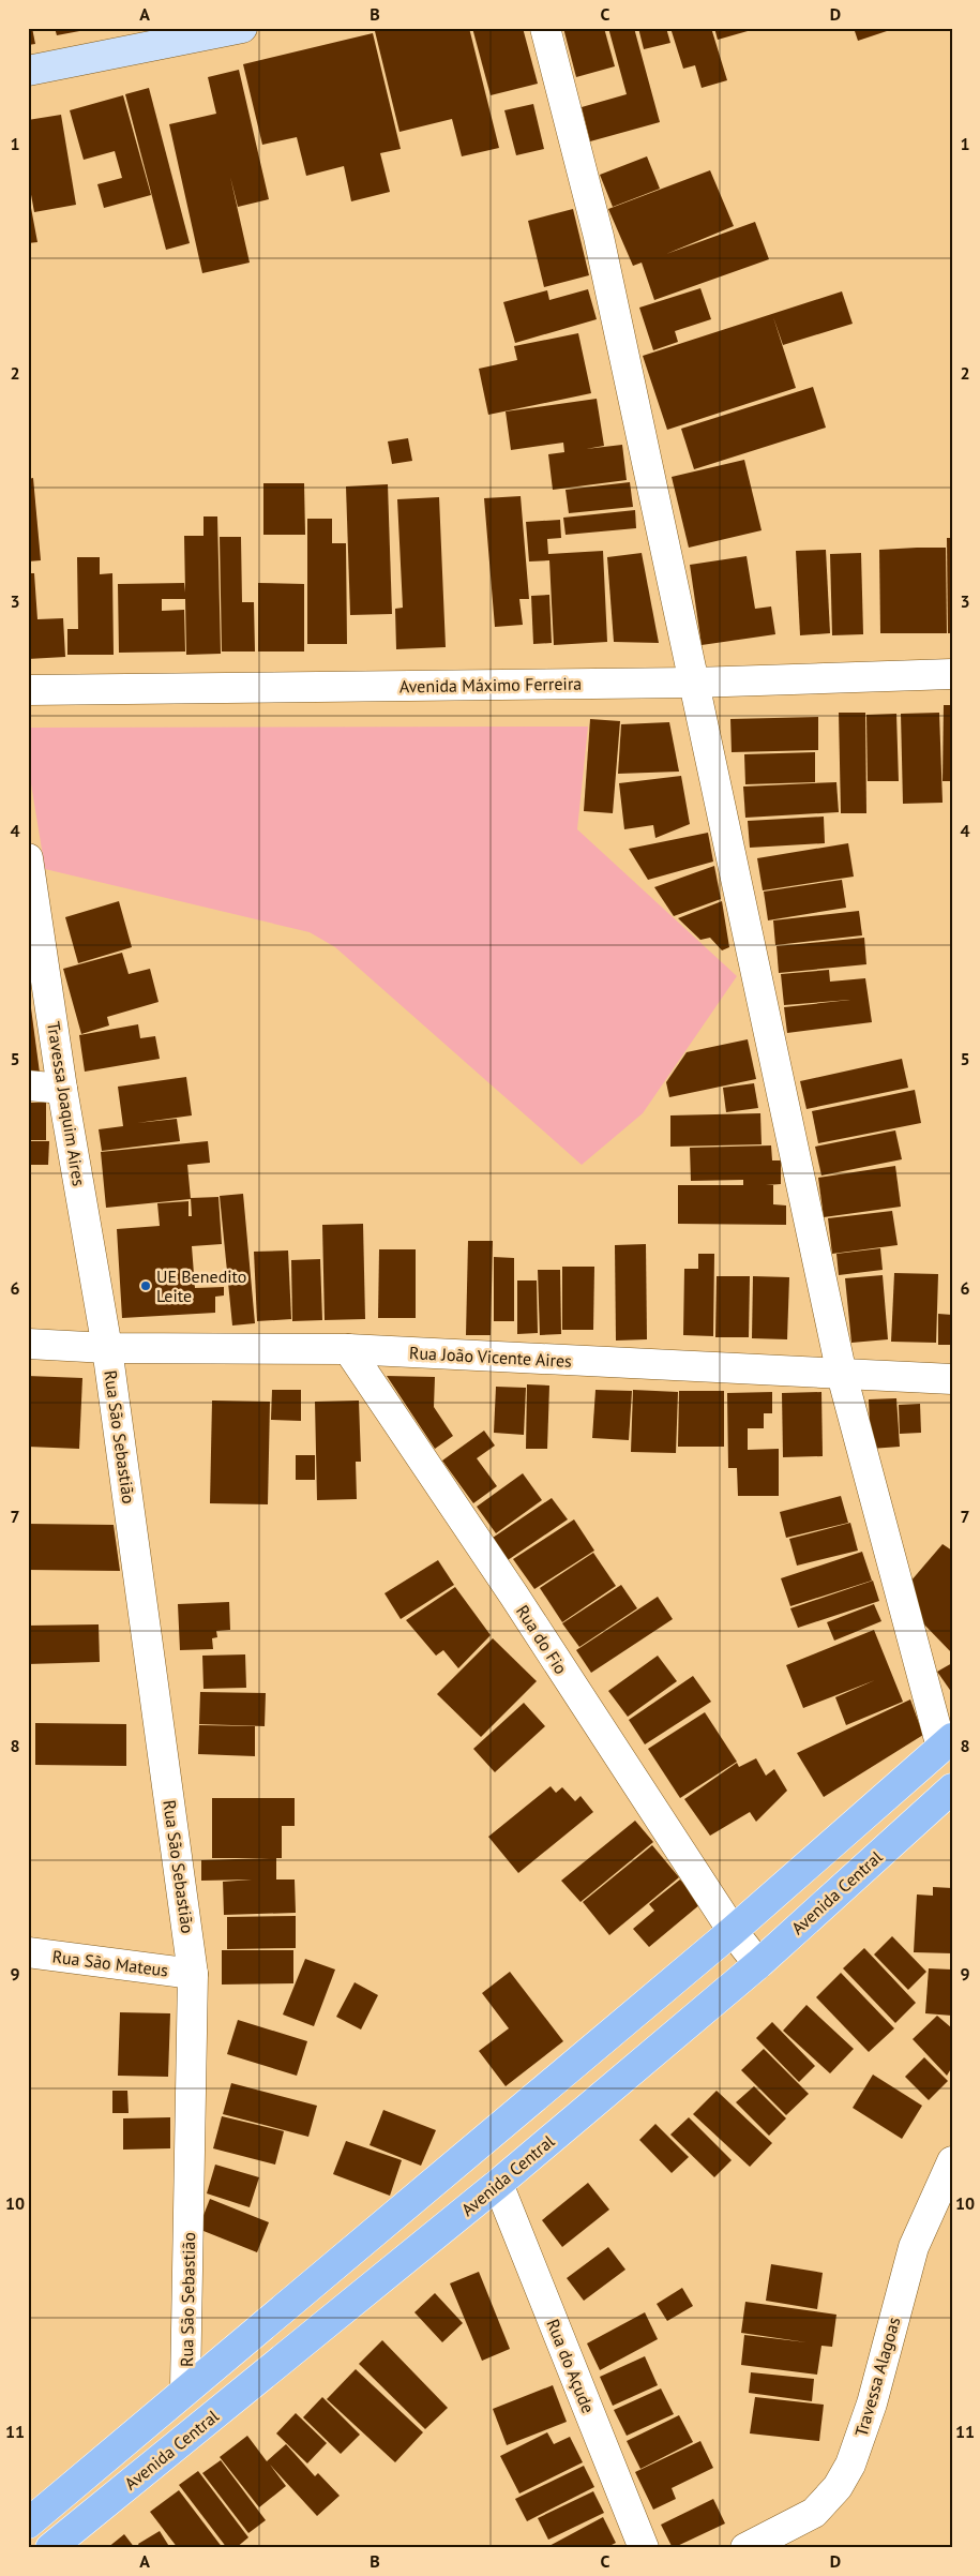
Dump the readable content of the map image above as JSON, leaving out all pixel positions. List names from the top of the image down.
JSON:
{
  "streets": {
    "main road": ["Avenida Central"],
    "street": [
      "Avenida Máximo Ferreira",
      "Travessa Joaquim Aires",
      "Rua João Vicente Aires",
      "Rua São Sebastião",
      "Rua do Fio",
      "Rua São Mateus",
      "Rua do Açude",
      "Travessa Alagoas"
    ]
  },
  "crossings": [
    ["Travessa Joaquim Aires", "Rua João Vicente Aires"],
    ["Travessa Joaquim Aires", "Rua São Sebastião"],
    ["Rua João Vicente Aires", "Rua São Sebastião"],
    ["Rua João Vicente Aires", "Rua do Fio"],
    ["Rua São Sebastião", "Rua São Mateus"],
    ["Rua do Fio", "Avenida Central"],
    ["Avenida Central", "Rua do Açude"]
  ],
  "places": ["UE Benedito Leite"],
  "grid": {
    "columns": [
      "A",
      "B",
      "C",
      "D"
    ],
    "rows": [
      "1",
      "2",
      "3",
      "4",
      "5",
      "6",
      "7",
      "8",
      "9",
      "10",
      "11"
    ]
  }
}
